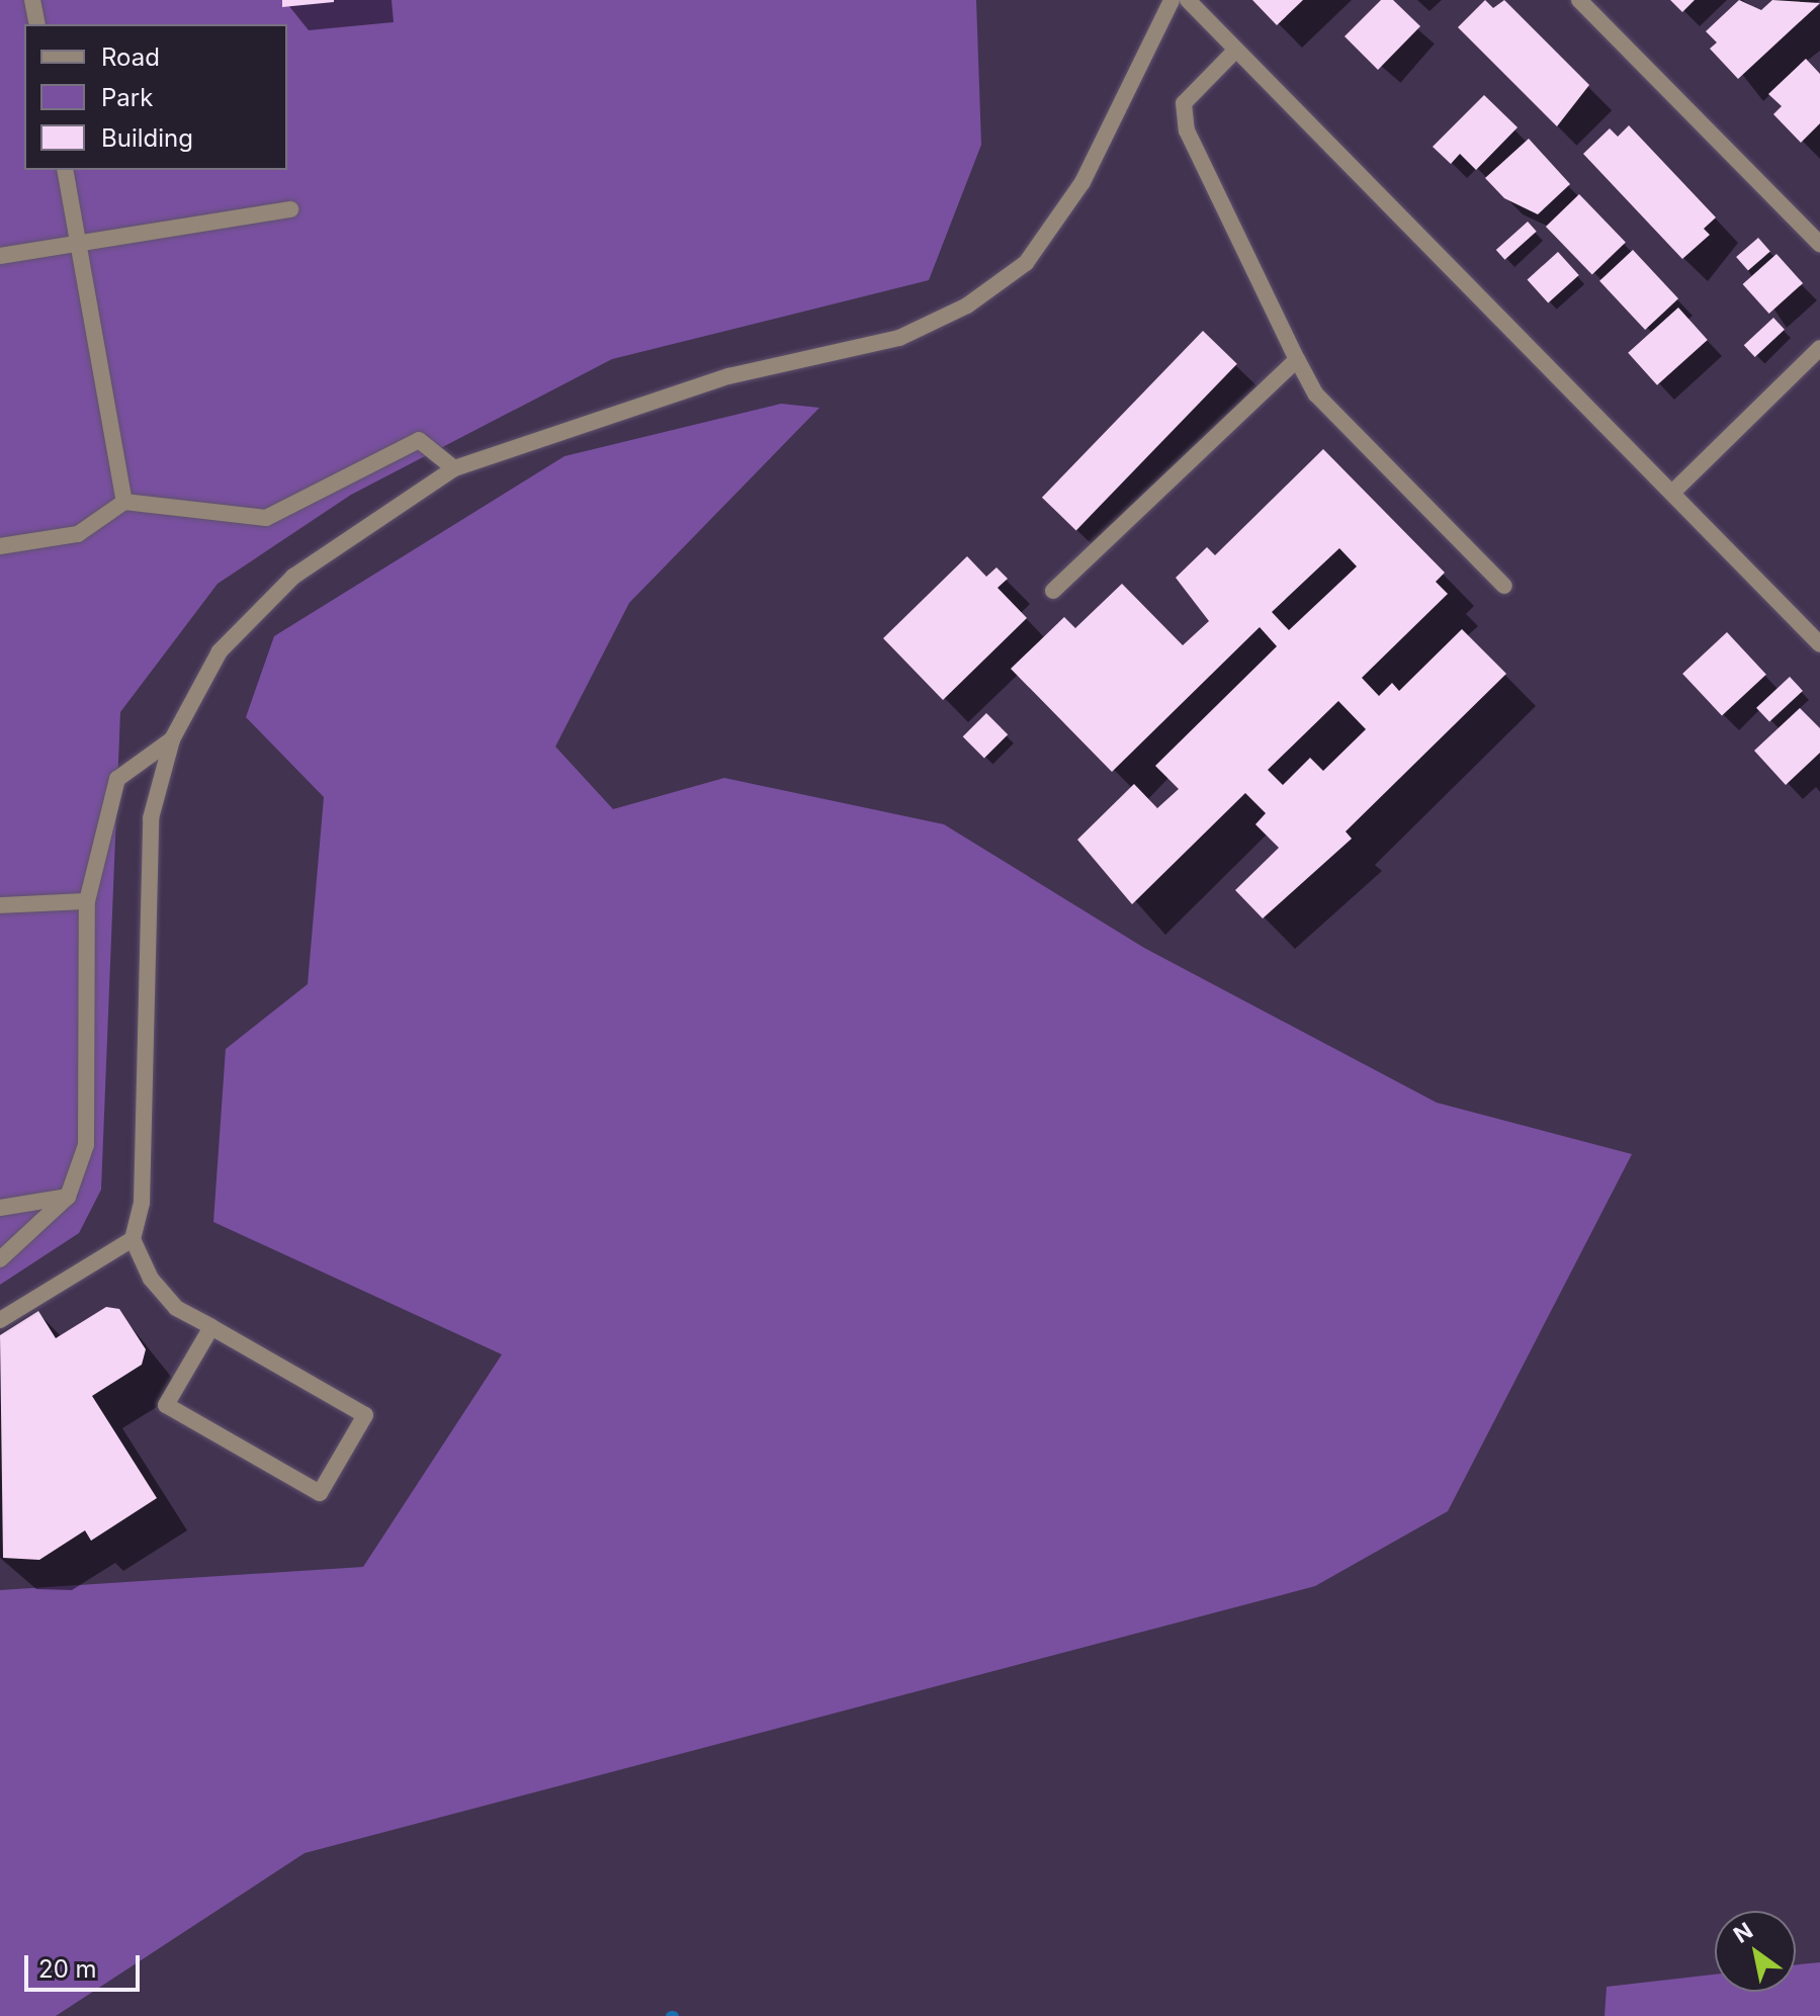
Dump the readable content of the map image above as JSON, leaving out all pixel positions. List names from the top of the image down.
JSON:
{
  "legend": ["Road", "Park", "Building"],
  "scale_bar": "20 m",
  "north": "top left"
}
